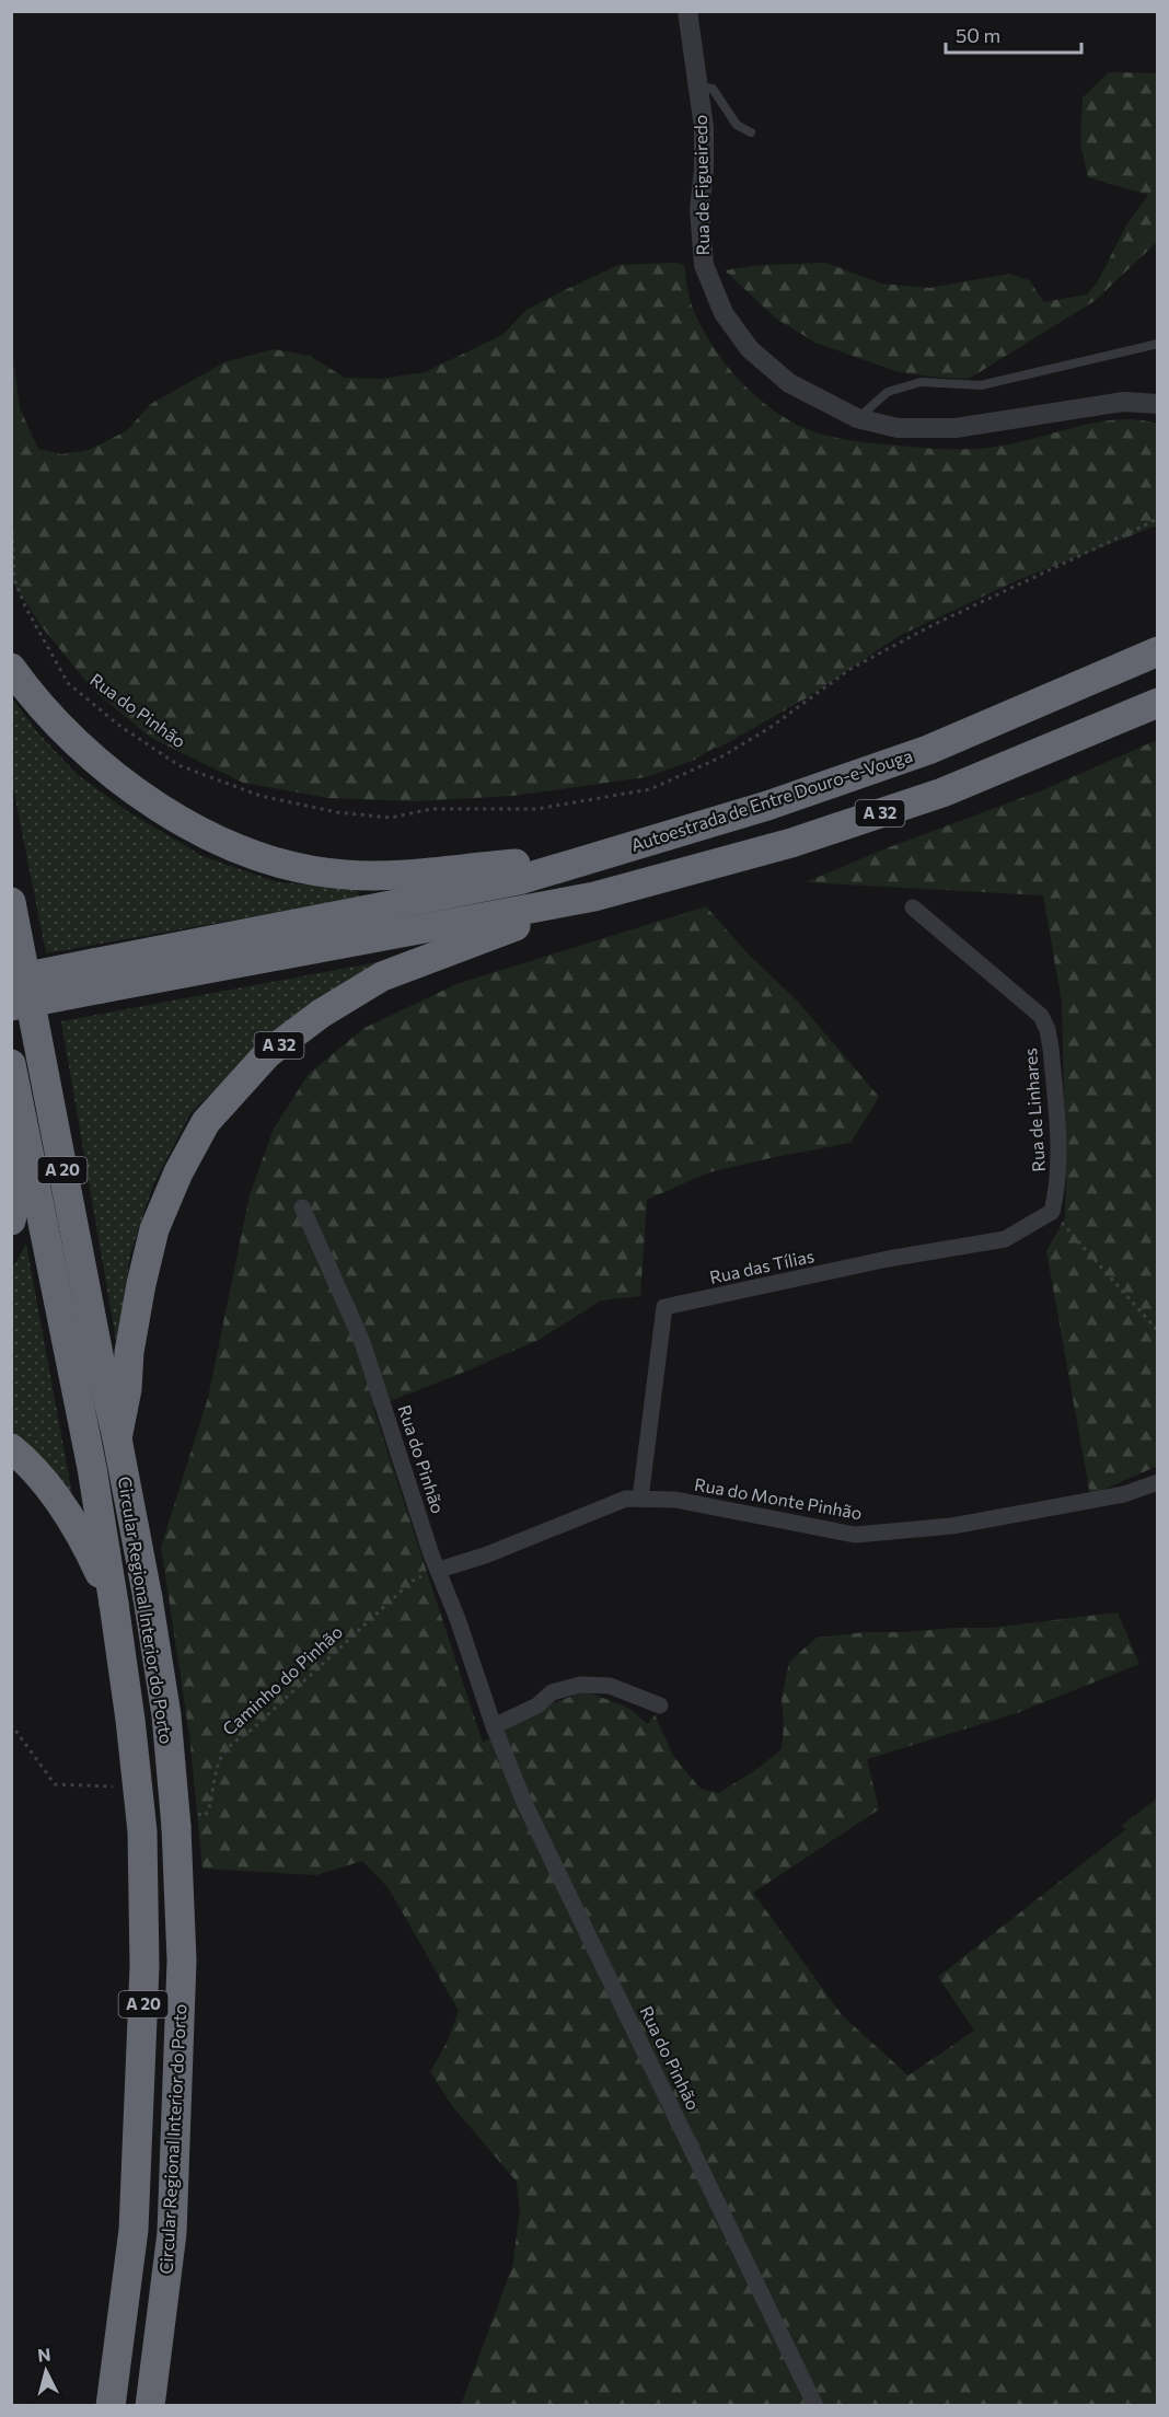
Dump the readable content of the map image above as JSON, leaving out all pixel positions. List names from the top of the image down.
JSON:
{
  "streets": {
    "highway": [
      "Autoestrada de Entre Douro-e-Vouga",
      "A 32",
      "A 20",
      "Circular Regional Interior do Porto"
    ],
    "street": [
      "Rua de Figueiredo",
      "Rua do Pinhão",
      "Rua de Linhares",
      "Rua das Tílias",
      "Rua do Monte Pinhão"
    ],
    "path": ["Caminho do Pinhão"]
  },
  "crossings": [
    ["Rua do Pinhão", "Rua do Monte Pinhão"],
    ["Rua do Pinhão", "Caminho do Pinhão"],
    ["Autoestrada de Entre Douro-e-Vouga", "A 32"],
    ["A 32", "Circular Regional Interior do Porto"],
    ["Rua de Linhares", "Rua das Tílias"],
    ["Rua das Tílias", "Rua do Monte Pinhão"],
    ["Rua do Monte Pinhão", "Caminho do Pinhão"]
  ],
  "scale_bar": "50 m",
  "north": "top"
}
